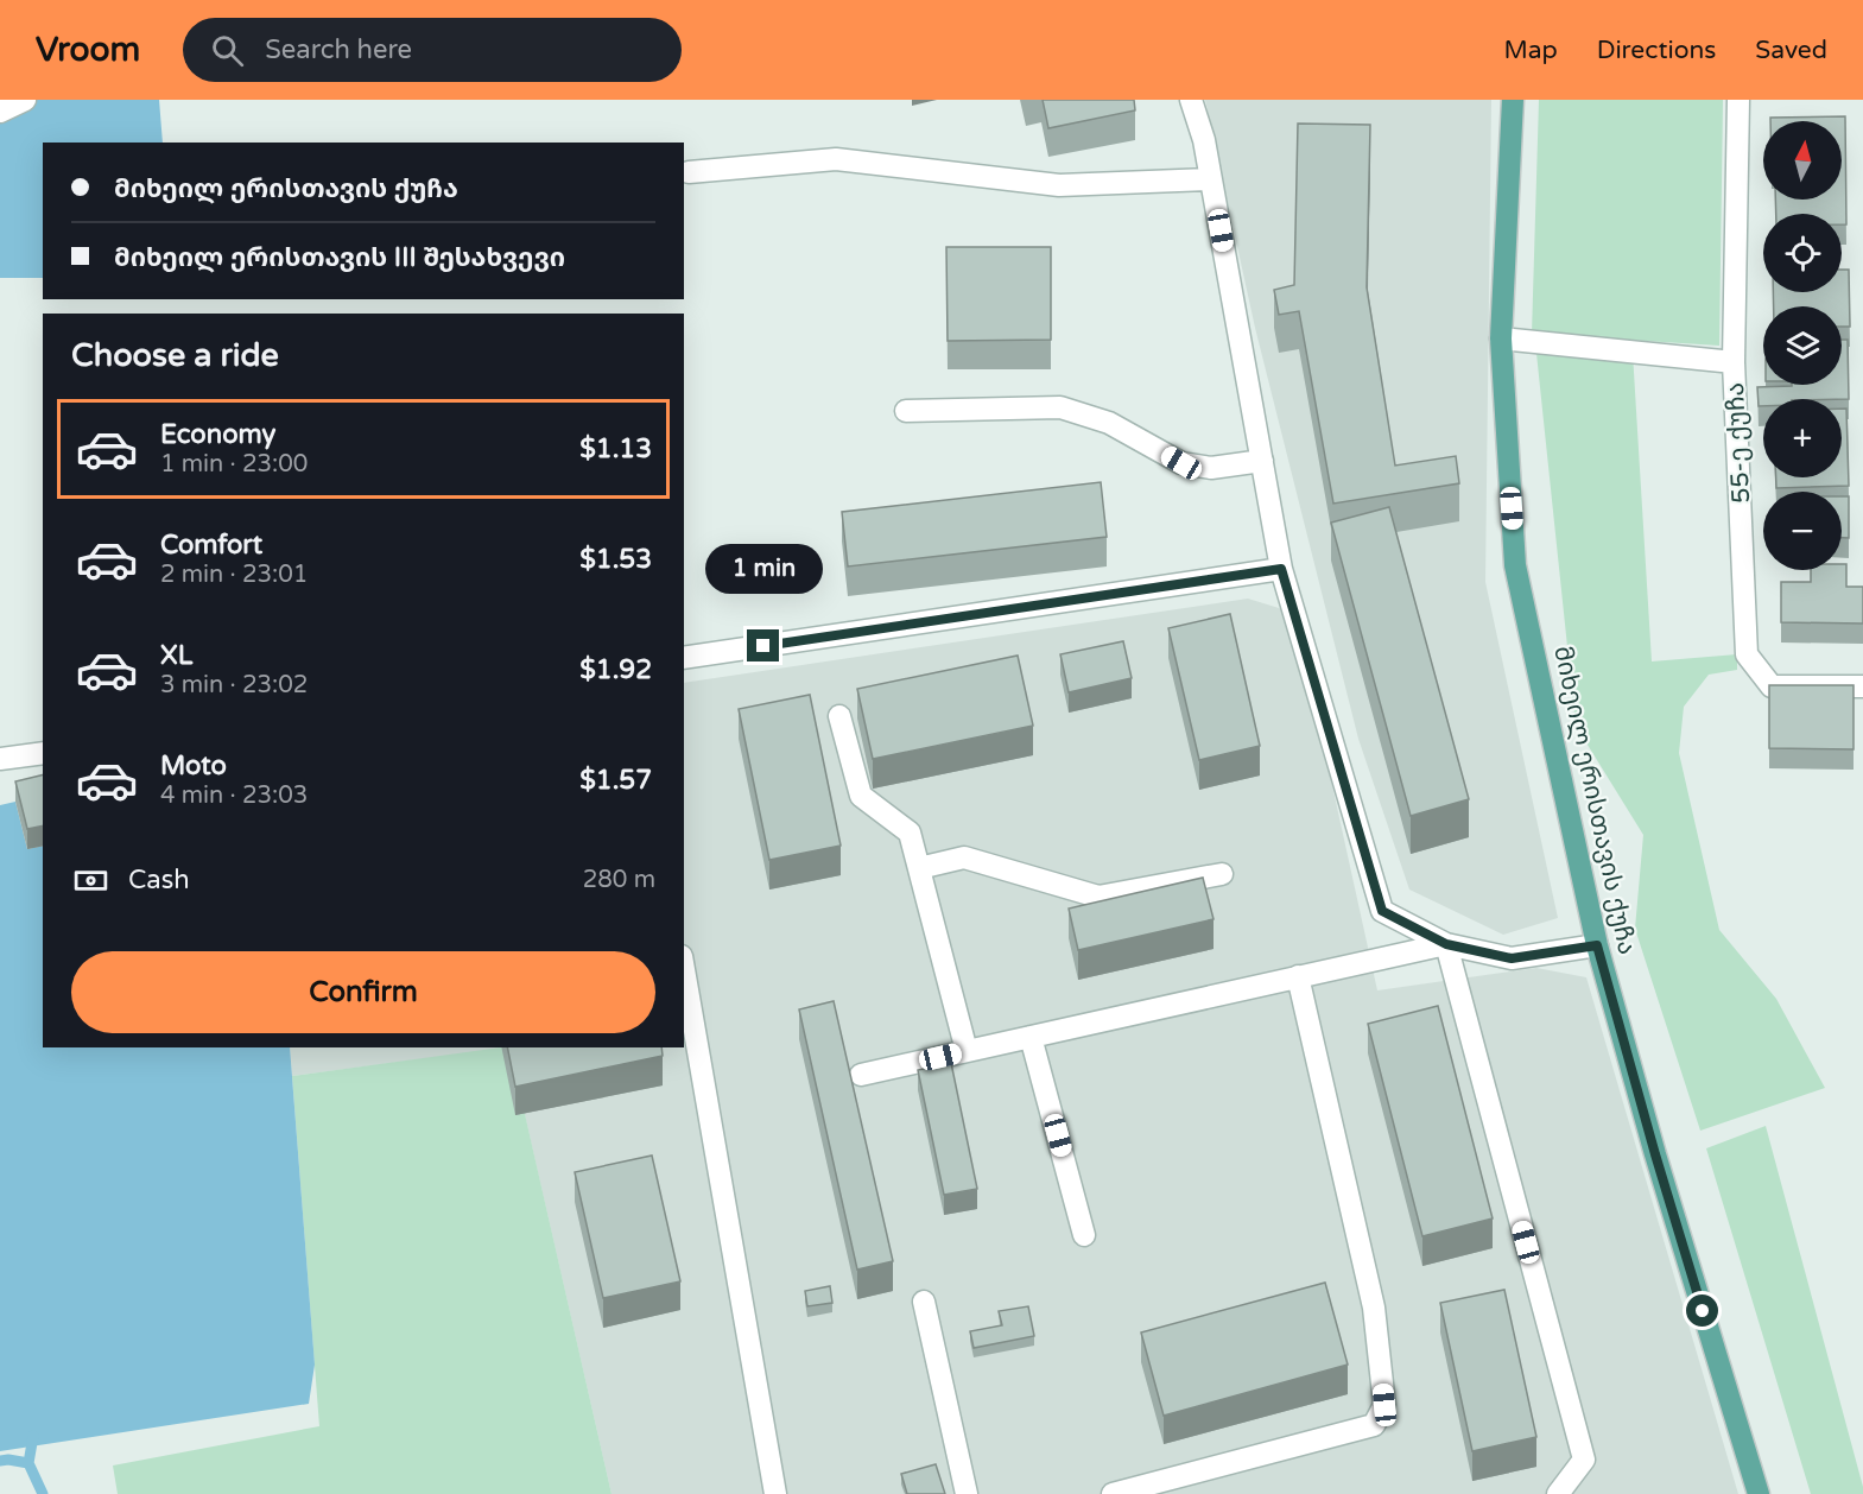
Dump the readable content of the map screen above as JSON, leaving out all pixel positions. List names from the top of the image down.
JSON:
{
  "streets": {
    "main road": ["მიხეილ ერისთავის ქუჩა"],
    "street": ["55-ე ქუჩა"]
  },
  "north": "top",
  "page": {
    "header": "Vroom",
    "search": "Search here",
    "nav": ["Map", "Directions", "Saved"],
    "map_buttons": ["+", "−"],
    "banner": ["მიხეილ ერისთავის ქუჩა", "მიხეილ ერისთავის III შესახვევი"],
    "heading": "Choose a ride",
    "list": [
      {
        "name": "Economy",
        "note": "1 min · 23:00",
        "value": "$1.13"
      },
      {
        "name": "Comfort",
        "note": "2 min · 23:01",
        "value": "$1.53"
      },
      {
        "name": "XL",
        "note": "3 min · 23:02",
        "value": "$1.92"
      },
      {
        "name": "Moto",
        "note": "4 min · 23:03",
        "value": "$1.57"
      }
    ],
    "bubble": "1 min",
    "pay": ["Cash", "280 m"],
    "buttons": "Confirm"
  }
}
